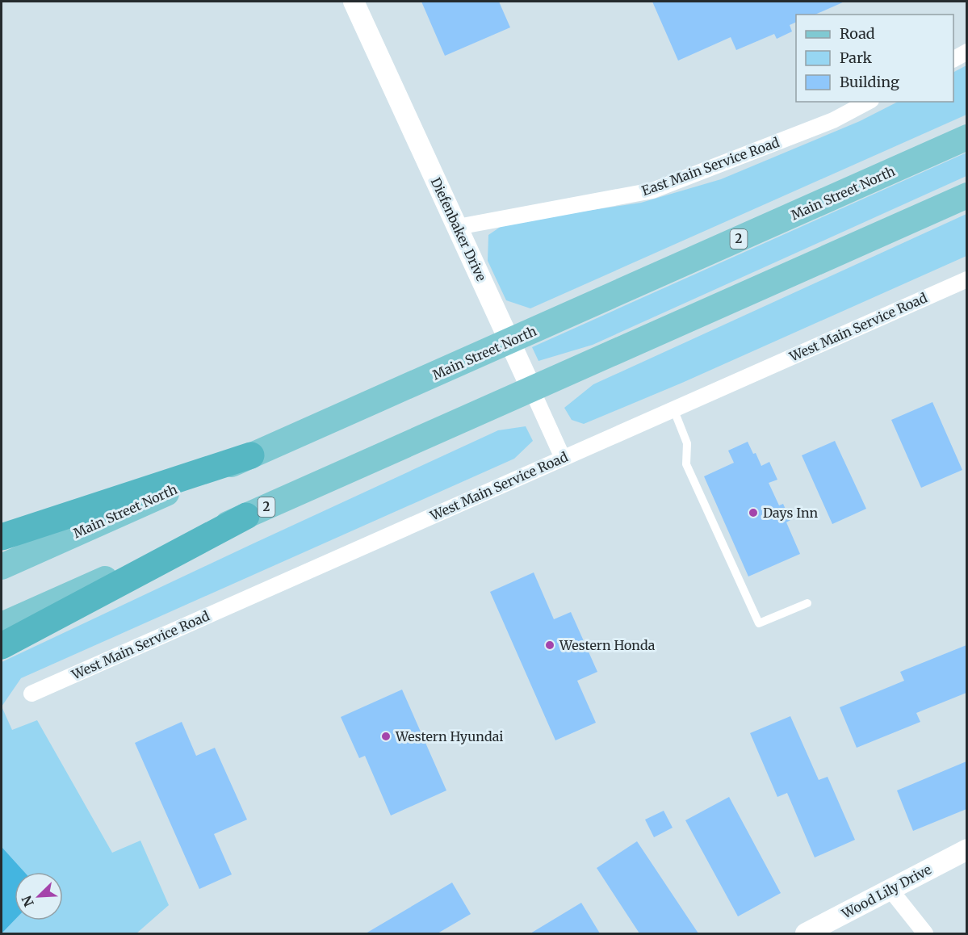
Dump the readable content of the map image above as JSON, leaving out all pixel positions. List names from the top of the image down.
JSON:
{
  "streets": {
    "main road": ["Main Street North", "2"],
    "street": [
      "East Main Service Road",
      "Diefenbaker Drive",
      "West Main Service Road",
      "Wood Lily Drive"
    ]
  },
  "crossings": [
    ["East Main Service Road", "Diefenbaker Drive"],
    ["Main Street North", "Diefenbaker Drive"],
    ["Diefenbaker Drive", "2"],
    ["Diefenbaker Drive", "West Main Service Road"]
  ],
  "places": ["Days Inn", "Western Honda", "Western Hyundai"],
  "legend": ["Road", "Park", "Building"],
  "north": "bottom left"
}
